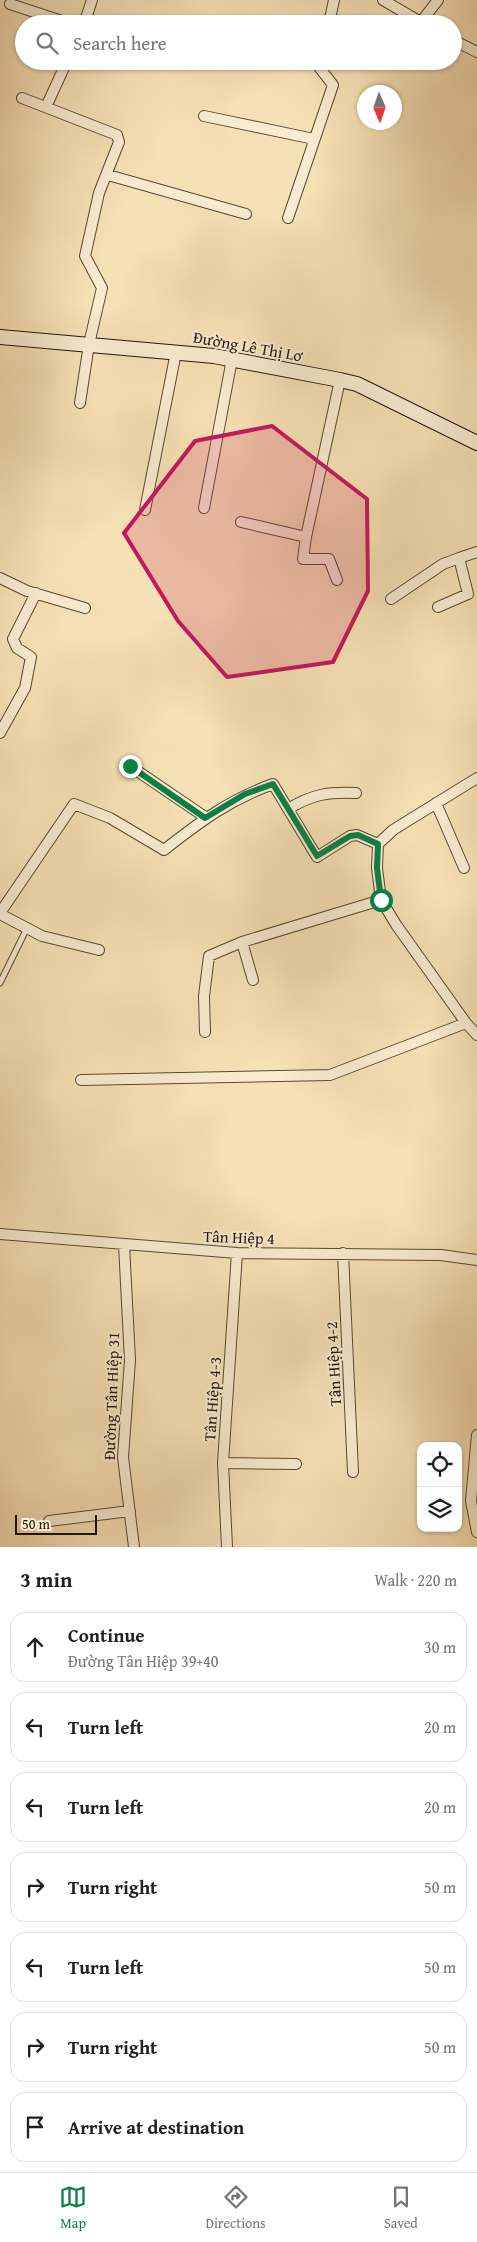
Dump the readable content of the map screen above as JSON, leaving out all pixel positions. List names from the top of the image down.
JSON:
{
  "streets": {
    "street": [
      "Đường Lê Thị Lơ",
      "Tân Hiệp 4",
      "Tân Hiệp 4-2",
      "Đường Tân Hiệp 31",
      "Tân Hiệp 4-3"
    ]
  },
  "crossings": [
    ["Tân Hiệp 4", "Tân Hiệp 4-2"],
    ["Tân Hiệp 4", "Đường Tân Hiệp 31"],
    ["Tân Hiệp 4", "Tân Hiệp 4-3"]
  ],
  "scale_bar": "50 m",
  "north": "bottom",
  "page": {
    "search": "Search here",
    "scale": "50 m",
    "heading": ["3 min", "Walk · 220 m"],
    "list": [
      ["Continue", "Đường Tân Hiệp 39+40", "30 m"],
      ["Turn left", "20 m"],
      ["Turn left", "20 m"],
      ["Turn right", "50 m"],
      ["Turn left", "50 m"],
      ["Turn right", "50 m"],
      "Arrive at destination"
    ],
    "nav": ["Map", "Directions", "Saved"]
  }
}
